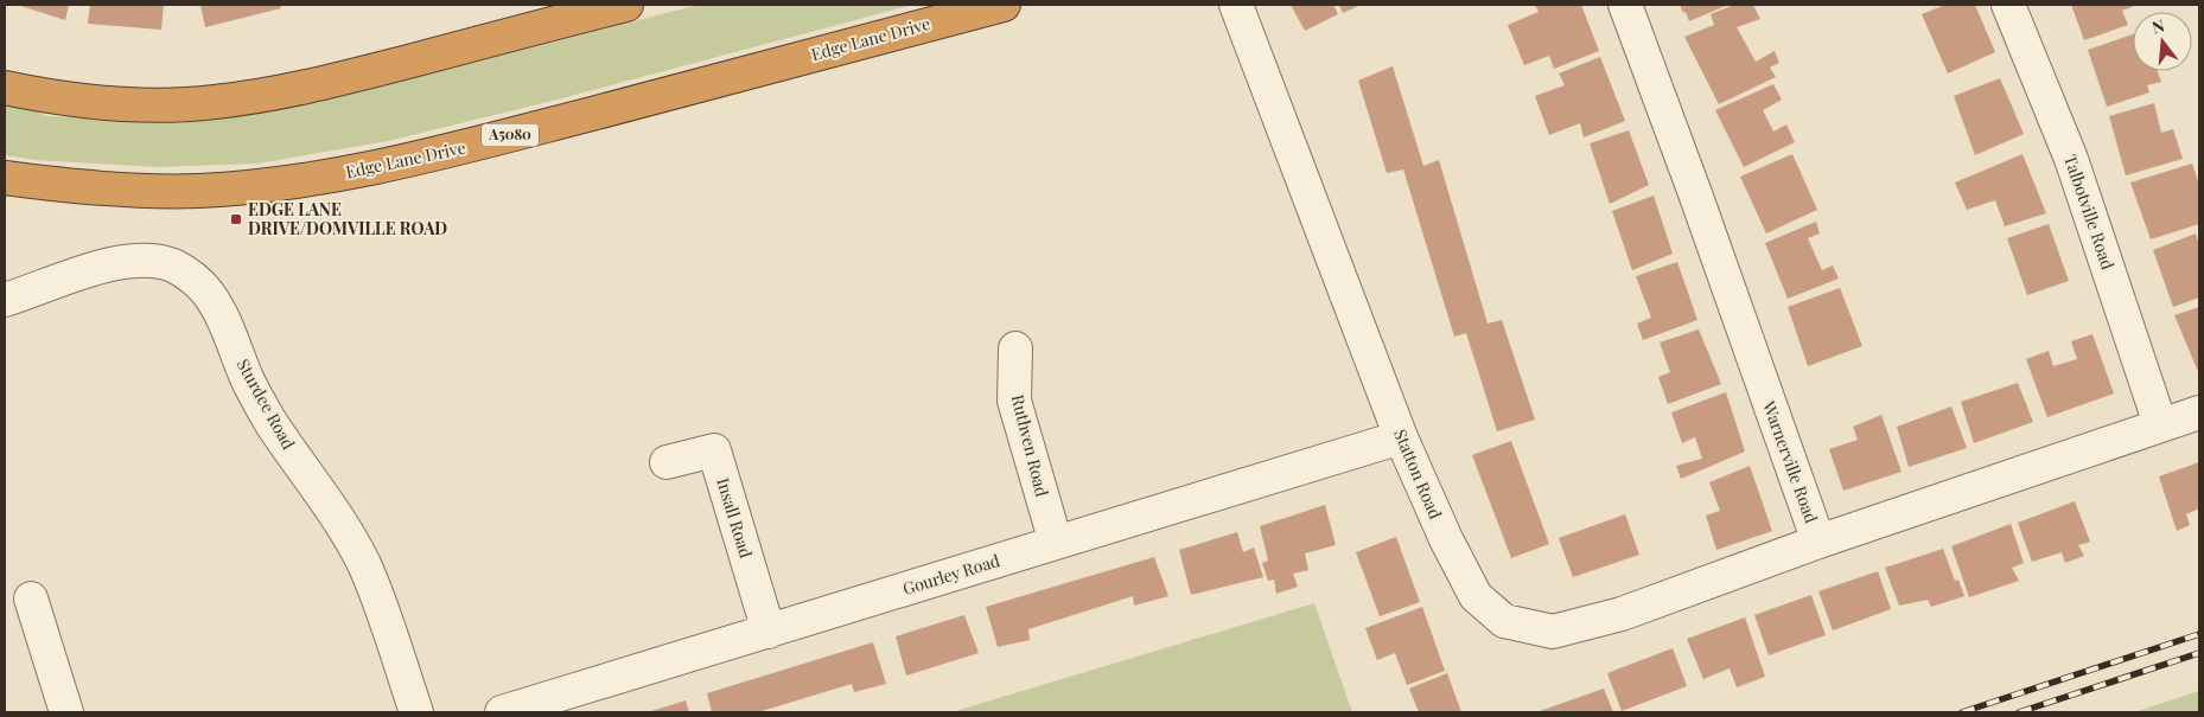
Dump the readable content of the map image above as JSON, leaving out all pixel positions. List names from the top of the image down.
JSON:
{
  "streets": {
    "highway": ["Edge Lane Drive", "A5080"],
    "street": [
      "Talbotville Road",
      "Sturdee Road",
      "Ruthven Road",
      "Warnerville Road",
      "Statton Road",
      "Insall Road",
      "Gourley Road"
    ]
  },
  "crossings": [
    ["Talbotville Road", "Warnerville Road"],
    ["Ruthven Road", "Gourley Road"],
    ["Warnerville Road", "Statton Road"],
    ["Statton Road", "Gourley Road"],
    ["Insall Road", "Gourley Road"]
  ],
  "places": {
    "transit": ["EDGE LANE DRIVE/DOMVILLE ROAD"]
  },
  "north": "top"
}
